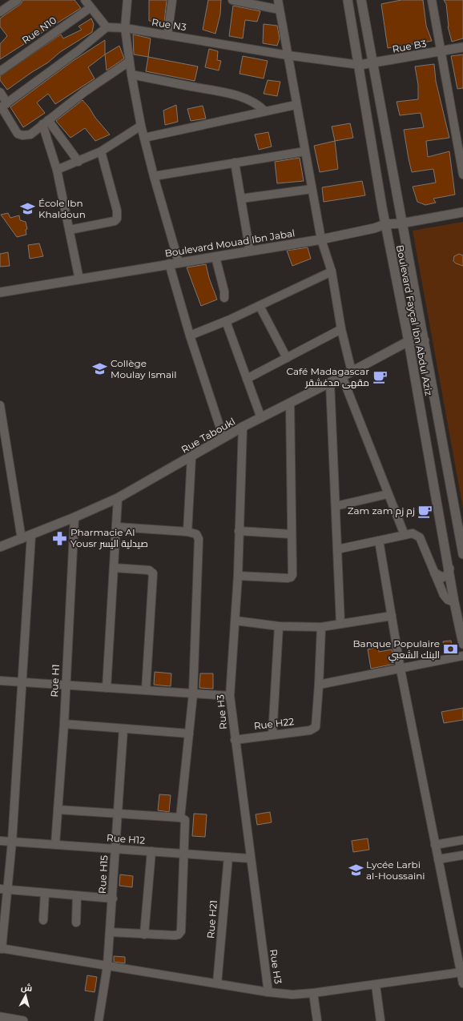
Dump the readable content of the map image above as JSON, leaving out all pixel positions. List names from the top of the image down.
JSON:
{
  "streets": {
    "main road": [
      "Rue B3",
      "Boulevard Mouad Ibn Jabal",
      "Boulevard Fayçal Ibn Abdul Aziz",
      "Rue Taboukl"
    ],
    "street": [
      "Rue N3",
      "Rue N10",
      "Rue H1",
      "Rue H3",
      "Rue H22",
      "Rue H12",
      "Rue H15",
      "Rue H21"
    ]
  },
  "crossings": [
    ["Rue N3", "Rue B3"],
    ["Rue N3", "Boulevard Fayçal Ibn Abdul Aziz"],
    ["Rue B3", "Boulevard Fayçal Ibn Abdul Aziz"],
    ["Boulevard Mouad Ibn Jabal", "Boulevard Fayçal Ibn Abdul Aziz"],
    ["Boulevard Fayçal Ibn Abdul Aziz", "Rue Taboukl"],
    ["Rue Taboukl", "Rue H1"],
    ["Rue Taboukl", "Rue H3"],
    ["Rue H1", "Rue H12"],
    ["Rue H3", "Rue H22"],
    ["Rue H3", "Rue H12"],
    ["Rue H12", "Rue H15"],
    ["Rue H12", "Rue H21"]
  ],
  "places": {
    "school or university": ["École Ibn Khaldoun", "Collège Moulay Ismail", "Lycée Larbi al-Houssaini"],
    "cafe": ["Café Madagascar مقهى مدغشقر", "Zam zam زم زم"],
    "pharmacy": ["Pharmacie Al Yousr صيدلية اليسر"],
    "bank": ["Banque Populaire البنك الشعبي"]
  },
  "north": "top"
}
